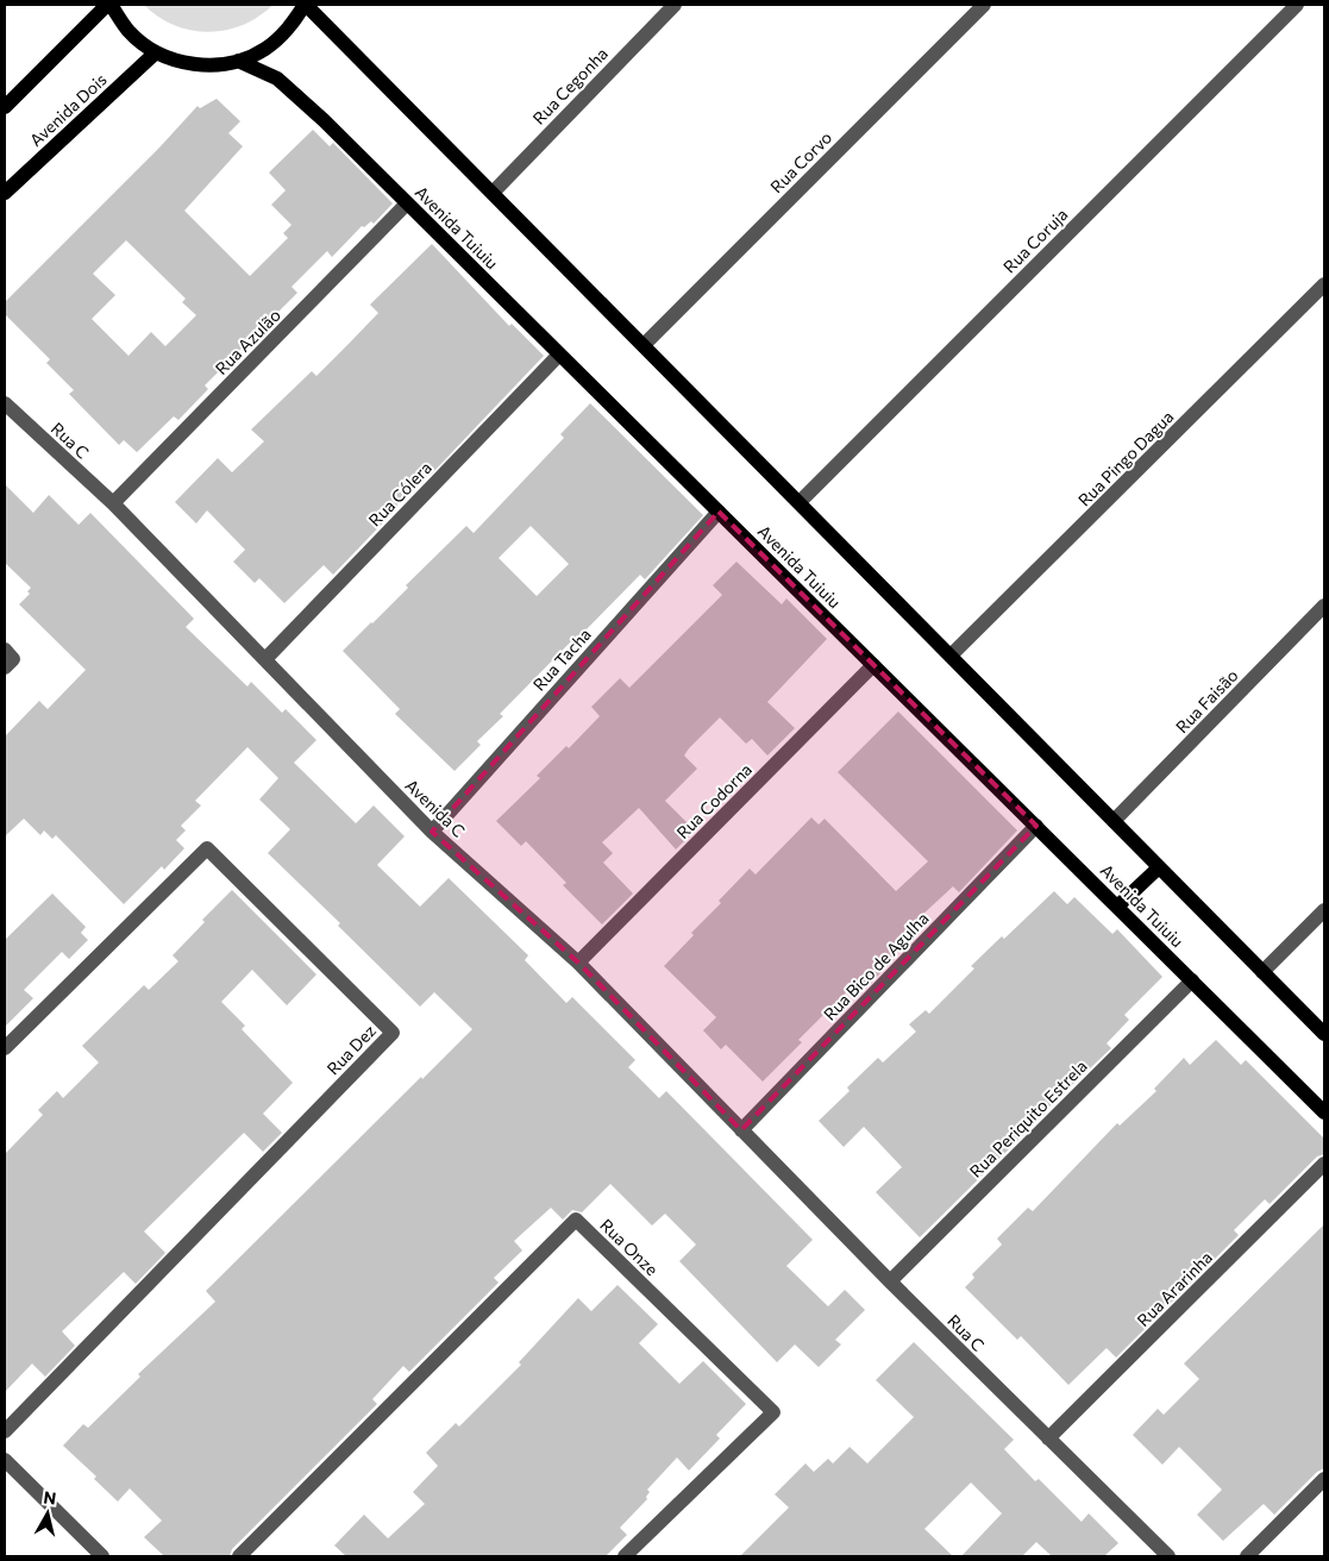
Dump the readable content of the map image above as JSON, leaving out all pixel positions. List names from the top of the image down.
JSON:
{
  "streets": {
    "main road": ["Avenida Dois", "Avenida Tuiuiu"],
    "street": [
      "Rua Cegonha",
      "Rua Corvo",
      "Rua Coruja",
      "Rua Azulão",
      "Rua C",
      "Rua Pingo Dagua",
      "Rua Cólera",
      "Rua Tacha",
      "Rua Faisão",
      "Rua Codorna",
      "Avenida C",
      "Rua Bico de Agulha",
      "Rua Dez",
      "Rua Periquito Estrela",
      "Rua Onze",
      "Rua Ararinha"
    ]
  },
  "crossings": [
    ["Avenida Tuiuiu", "Rua Azulão"],
    ["Avenida Tuiuiu", "Rua Cólera"],
    ["Avenida Tuiuiu", "Rua Tacha"],
    ["Avenida Tuiuiu", "Rua Codorna"],
    ["Avenida Tuiuiu", "Rua Bico de Agulha"],
    ["Avenida Tuiuiu", "Rua Periquito Estrela"],
    ["Rua Azulão", "Rua C"],
    ["Rua Azulão", "Avenida C"],
    ["Rua C", "Avenida C"],
    ["Rua C", "Rua Bico de Agulha"],
    ["Rua C", "Rua Periquito Estrela"],
    ["Rua C", "Rua Ararinha"],
    ["Rua Cólera", "Avenida C"],
    ["Rua Tacha", "Avenida C"],
    ["Rua Codorna", "Avenida C"],
    ["Avenida C", "Rua Bico de Agulha"]
  ],
  "north": "top"
}
